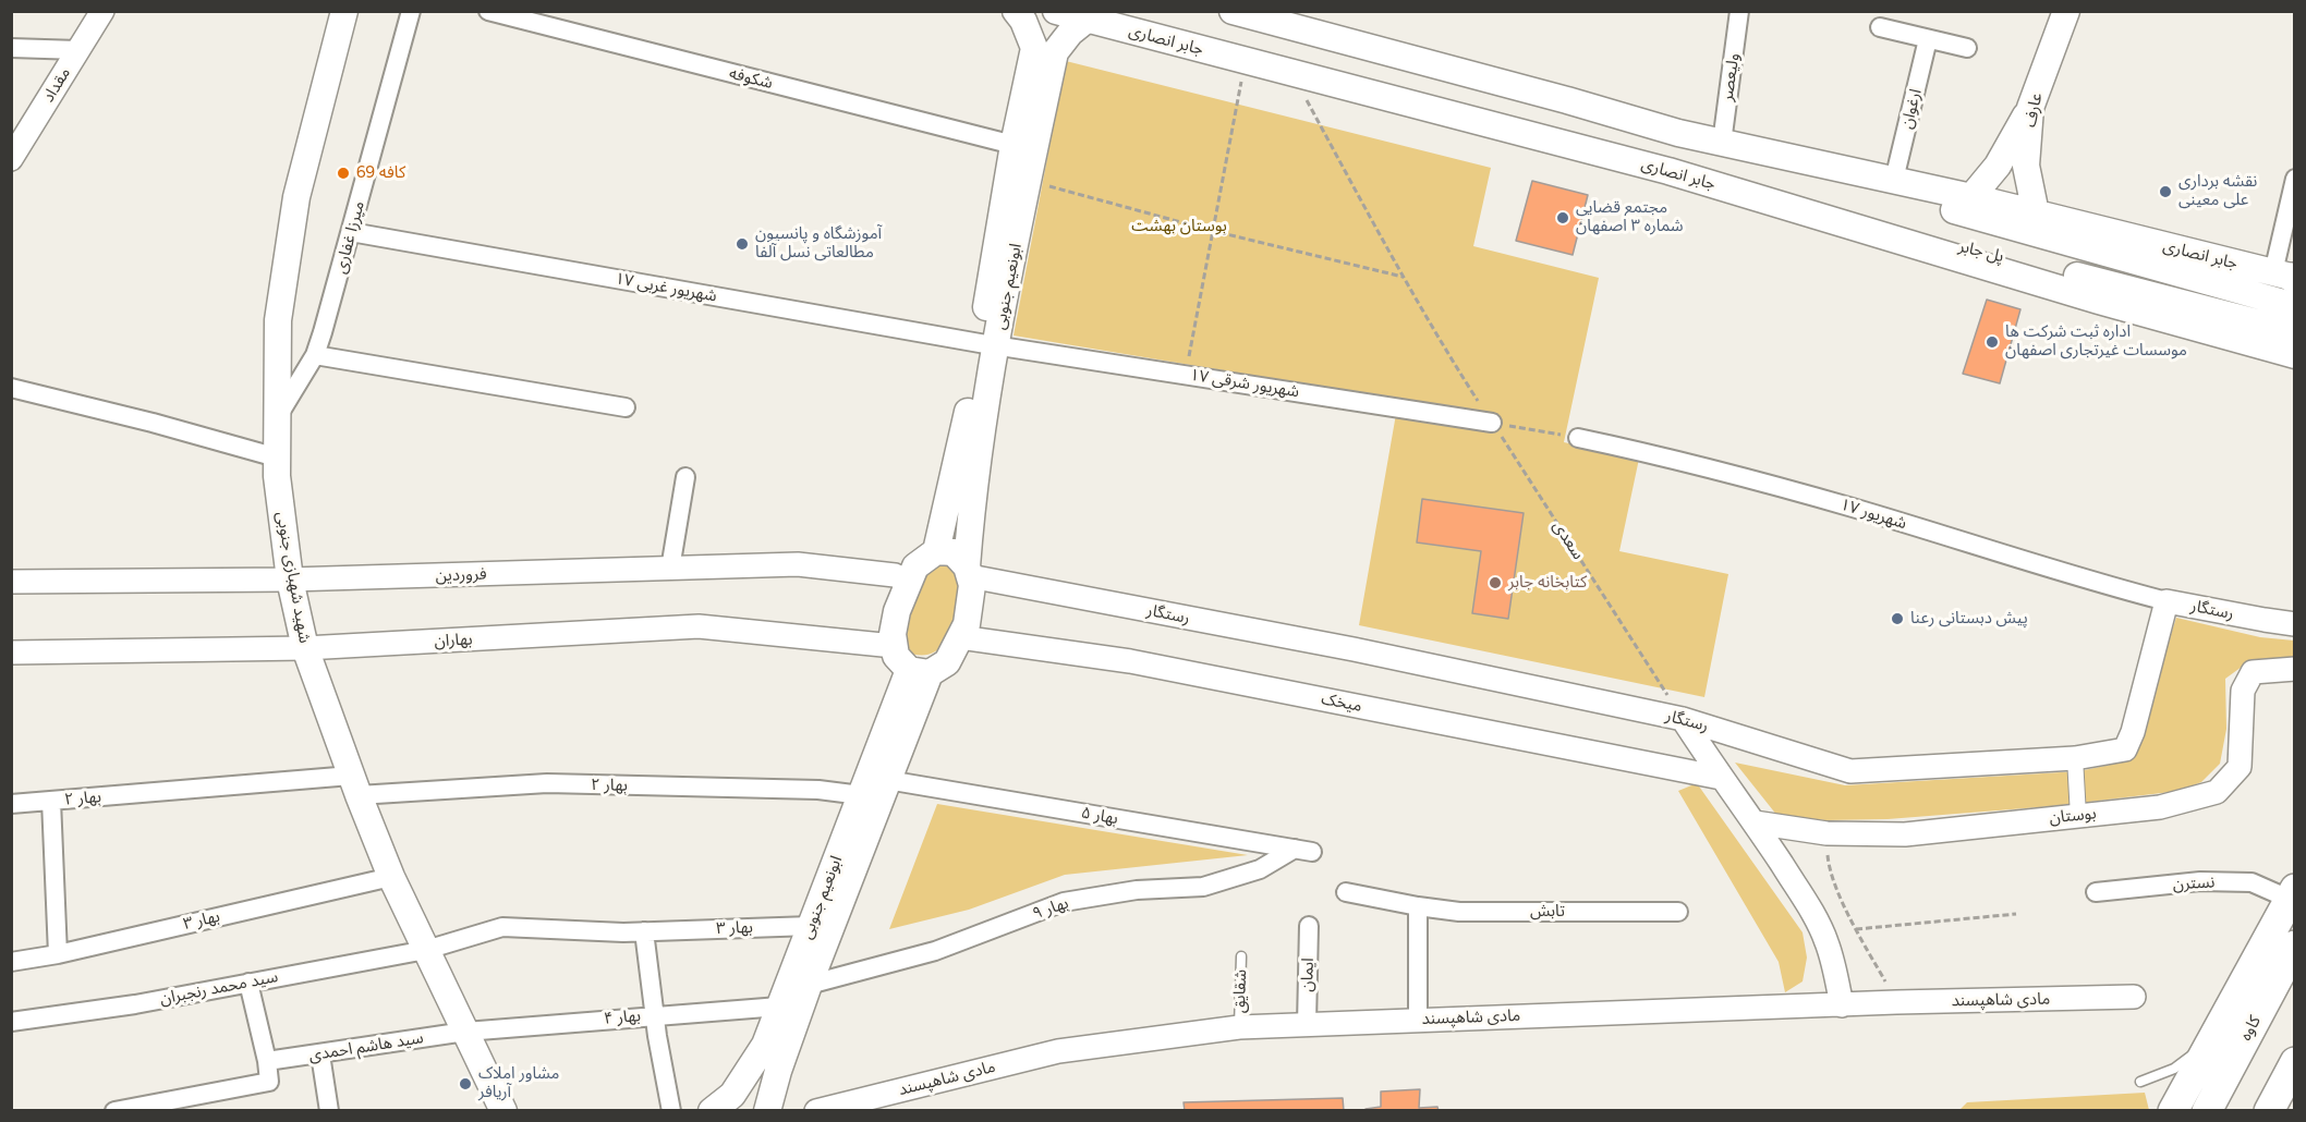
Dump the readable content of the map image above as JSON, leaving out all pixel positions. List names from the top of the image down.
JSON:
{
  "streets": {
    "main road": [
      "جابر انصاری",
      "عارف",
      "پل جابر",
      "ابونعیم جنوبی",
      "شهید شهبازی جنوبی",
      "کاوه"
    ],
    "street": [
      "ولیعصر",
      "شکوفه",
      "مقداد",
      "ارغوان",
      "میرزا غفاری",
      "۱۷ شهریور غربی",
      "۱۷ شهریور شرقی",
      "۱۷ شهریور",
      "فروردین",
      "رستگار",
      "بهاران",
      "میخک",
      "بهار ۲",
      "بهار ۵",
      "بوستان",
      "نسترن",
      "بهار ۹",
      "تابش",
      "بهار ۳",
      "ایمان",
      "سید محمد رنجبران",
      "مادی شاهپسند",
      "بهار ۴",
      "سید هاشم احمدی"
    ],
    "lane": ["شقایق"],
    "path": ["سعدی"]
  },
  "crossings": [
    ["جابر انصاری", "ولیعصر"],
    ["جابر انصاری", "ارغوان"],
    ["جابر انصاری", "عارف"],
    ["جابر انصاری", "پل جابر"],
    ["جابر انصاری", "ابونعیم جنوبی"],
    ["جابر انصاری", "سعدی"],
    ["شکوفه", "ابونعیم جنوبی"],
    ["میرزا غفاری", "۱۷ شهریور غربی"],
    ["میرزا غفاری", "شهید شهبازی جنوبی"],
    ["ابونعیم جنوبی", "۱۷ شهریور غربی"],
    ["ابونعیم جنوبی", "۱۷ شهریور شرقی"],
    ["ابونعیم جنوبی", "فروردین"],
    ["ابونعیم جنوبی", "رستگار"],
    ["ابونعیم جنوبی", "بهاران"],
    ["ابونعیم جنوبی", "میخک"],
    ["ابونعیم جنوبی", "بهار ۲"],
    ["ابونعیم جنوبی", "بهار ۵"],
    ["ابونعیم جنوبی", "بهار ۹"],
    ["ابونعیم جنوبی", "بهار ۳"],
    ["ابونعیم جنوبی", "بهار ۴"],
    ["۱۷ شهریور غربی", "۱۷ شهریور شرقی"],
    ["۱۷ شهریور شرقی", "سعدی"],
    ["۱۷ شهریور", "رستگار"],
    ["سعدی", "رستگار"],
    ["فروردین", "شهید شهبازی جنوبی"],
    ["فروردین", "رستگار"],
    ["فروردین", "بهاران"],
    ["فروردین", "میخک"],
    ["شهید شهبازی جنوبی", "بهاران"],
    ["شهید شهبازی جنوبی", "بهار ۲"],
    ["شهید شهبازی جنوبی", "بهار ۳"],
    ["شهید شهبازی جنوبی", "سید محمد رنجبران"],
    ["شهید شهبازی جنوبی", "بهار ۴"],
    ["شهید شهبازی جنوبی", "سید هاشم احمدی"],
    ["رستگار", "بهاران"],
    ["رستگار", "میخک"],
    ["بهاران", "میخک"],
    ["بهار ۵", "بهار ۹"],
    ["بهار ۳", "سید محمد رنجبران"],
    ["ایمان", "مادی شاهپسند"],
    ["شقایق", "مادی شاهپسند"],
    ["بهار ۴", "سید هاشم احمدی"]
  ],
  "parks": ["بوستان بهشت"],
  "places": [
    "کافه 69",
    "نقشه برداری علی معینی",
    "مجتمع قضایی شماره ۳ اصفهان",
    "آموزشگاه و پانسیون مطالعاتی نسل آلفا",
    "اداره ثبت شرکت ها موسسات غیرتجاری اصفهان",
    "کتابخانه جابر",
    "پیش دبستانی رعنا",
    "مشاور املاک آریافر"
  ]
}
